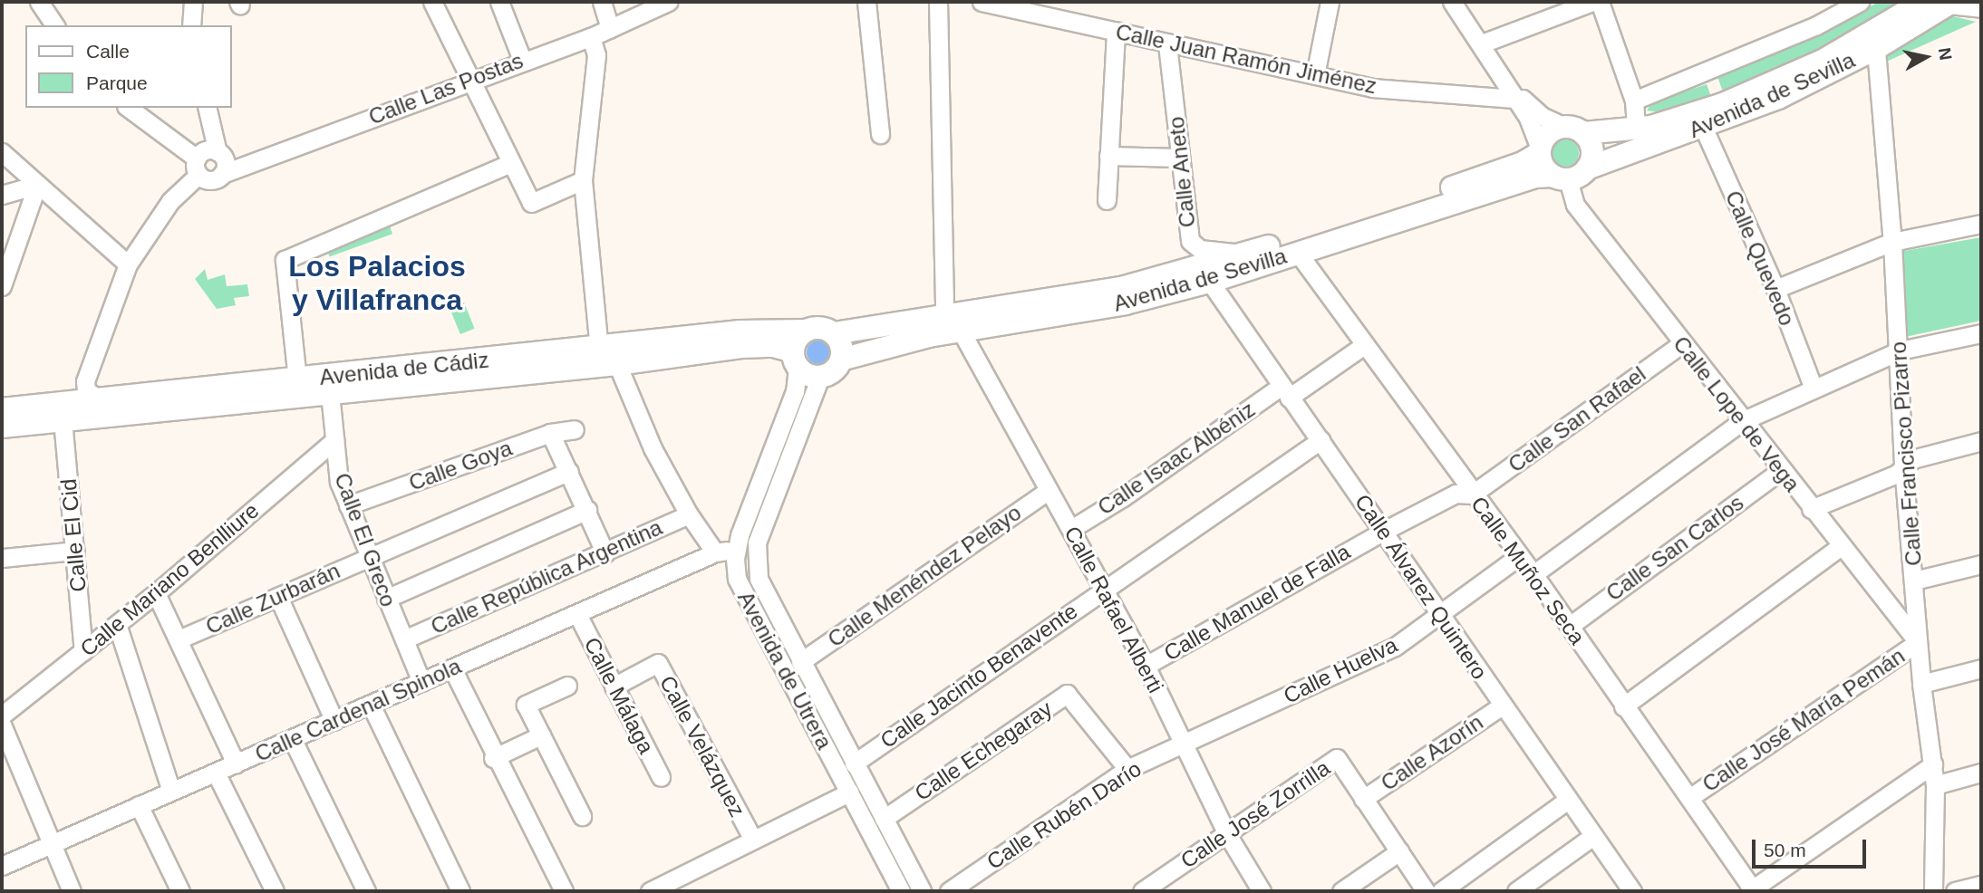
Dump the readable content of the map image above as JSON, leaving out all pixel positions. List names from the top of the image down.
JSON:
{
  "streets": {
    "main road": ["Avenida de Sevilla", "Avenida de Cádiz"],
    "street": [
      "Calle Juan Ramón Jiménez",
      "Calle Las Postas",
      "Calle Aneto",
      "Calle Quevedo",
      "Calle Lope de Vega",
      "Calle San Rafael",
      "Calle Francisco Pizarro",
      "Calle Isaac Albéniz",
      "Calle Goya",
      "Calle El Cid",
      "Calle El Greco",
      "Calle San Carlos",
      "Calle Muñoz Seca",
      "Calle Menéndez Pelayo",
      "Calle República Argentina",
      "Calle Mariano Benlliure",
      "Calle Álvarez Quintero",
      "Calle Zurbarán",
      "Calle Manuel de Falla",
      "Calle Rafael Alberti",
      "Avenida de Utrera",
      "Calle Huelva",
      "Calle Jacinto Benavente",
      "Calle Málaga",
      "Calle Cardenal Spinola",
      "Calle José María Pemán",
      "Calle Velázquez",
      "Calle Echegaray",
      "Calle Azorín",
      "Calle José Zorrilla",
      "Calle Rubén Darío"
    ]
  },
  "crossings": [
    ["Calle Juan Ramón Jiménez", "Calle Aneto"],
    ["Avenida de Sevilla", "Calle Aneto"],
    ["Avenida de Sevilla", "Calle Quevedo"],
    ["Avenida de Sevilla", "Avenida de Cádiz"],
    ["Avenida de Sevilla", "Calle Lope de Vega"],
    ["Avenida de Sevilla", "Calle Francisco Pizarro"],
    ["Avenida de Sevilla", "Calle Muñoz Seca"],
    ["Avenida de Sevilla", "Calle Álvarez Quintero"],
    ["Avenida de Sevilla", "Calle Rafael Alberti"],
    ["Avenida de Sevilla", "Avenida de Utrera"],
    ["Avenida de Cádiz", "Calle El Cid"],
    ["Avenida de Cádiz", "Calle El Greco"],
    ["Avenida de Cádiz", "Avenida de Utrera"],
    ["Calle Lope de Vega", "Calle San Rafael"],
    ["Calle Lope de Vega", "Calle Francisco Pizarro"],
    ["Calle Lope de Vega", "Calle San Carlos"],
    ["Calle Lope de Vega", "Calle José María Pemán"],
    ["Calle San Rafael", "Calle Muñoz Seca"],
    ["Calle San Rafael", "Calle Manuel de Falla"],
    ["Calle Francisco Pizarro", "Calle José María Pemán"],
    ["Calle Isaac Albéniz", "Calle Muñoz Seca"],
    ["Calle Isaac Albéniz", "Calle Álvarez Quintero"],
    ["Calle Isaac Albéniz", "Calle Rafael Alberti"],
    ["Calle Goya", "Calle El Greco"],
    ["Calle El Cid", "Calle Mariano Benlliure"],
    ["Calle El Greco", "Calle República Argentina"],
    ["Calle El Greco", "Calle Mariano Benlliure"],
    ["Calle El Greco", "Calle Zurbarán"],
    ["Calle El Greco", "Calle Cardenal Spinola"],
    ["Calle San Carlos", "Calle Muñoz Seca"],
    ["Calle Muñoz Seca", "Calle Manuel de Falla"],
    ["Calle Muñoz Seca", "Calle Huelva"],
    ["Calle Muñoz Seca", "Calle José María Pemán"],
    ["Calle Menéndez Pelayo", "Calle Rafael Alberti"],
    ["Calle Menéndez Pelayo", "Avenida de Utrera"],
    ["Calle Álvarez Quintero", "Calle Manuel de Falla"],
    ["Calle Álvarez Quintero", "Calle Huelva"],
    ["Calle Álvarez Quintero", "Calle Jacinto Benavente"],
    ["Calle Álvarez Quintero", "Calle Azorín"],
    ["Calle Manuel de Falla", "Calle Rafael Alberti"],
    ["Calle Rafael Alberti", "Calle Huelva"],
    ["Calle Rafael Alberti", "Calle Jacinto Benavente"],
    ["Calle Rafael Alberti", "Calle José Zorrilla"],
    ["Calle Rafael Alberti", "Calle Rubén Darío"],
    ["Avenida de Utrera", "Calle Jacinto Benavente"],
    ["Avenida de Utrera", "Calle Cardenal Spinola"],
    ["Avenida de Utrera", "Calle Echegaray"],
    ["Calle Huelva", "Calle Rubén Darío"],
    ["Calle Málaga", "Calle Cardenal Spinola"],
    ["Calle Málaga", "Calle Velázquez"],
    ["Calle Echegaray", "Calle Rubén Darío"],
    ["Calle Azorín", "Calle José Zorrilla"]
  ],
  "districts": ["Los Palacios y Villafranca"],
  "legend": ["Calle", "Parque"],
  "scale_bar": "50 m",
  "north": "right"
}
